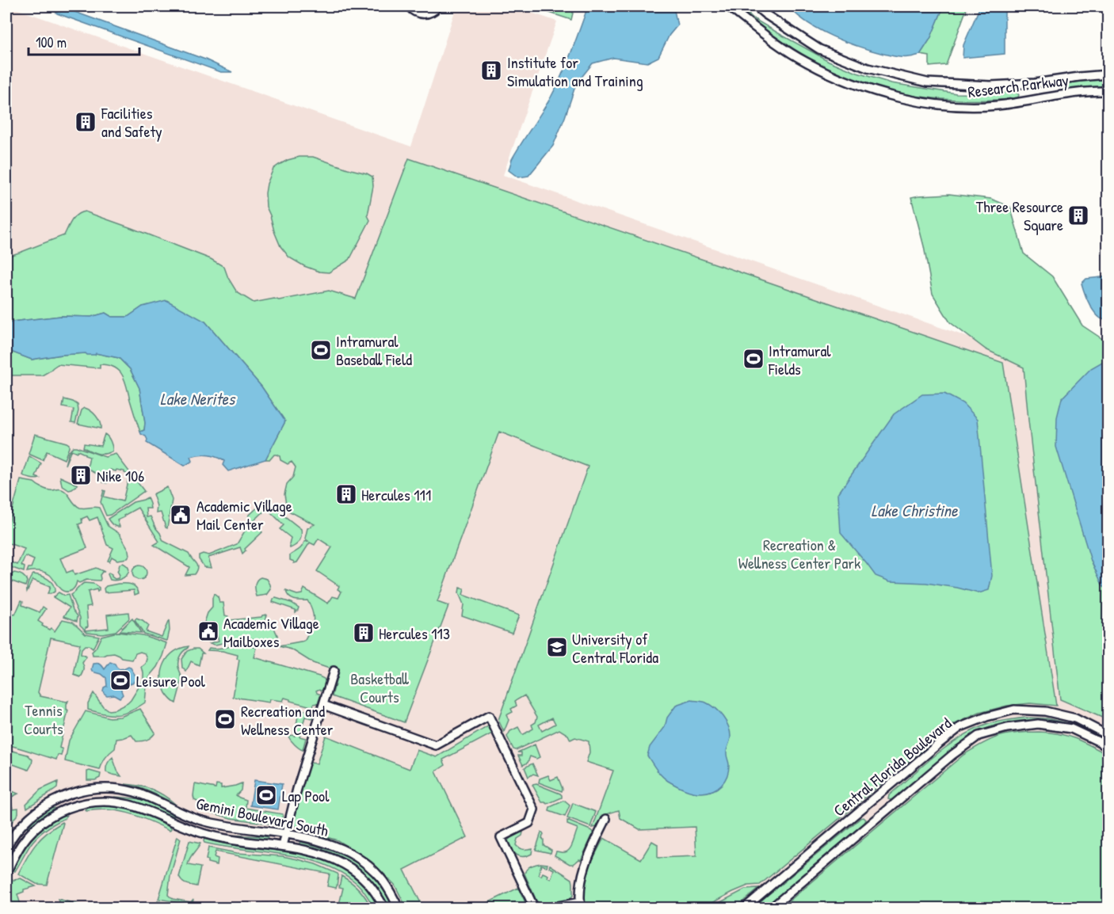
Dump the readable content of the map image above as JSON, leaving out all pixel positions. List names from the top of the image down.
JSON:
{
  "streets": {
    "street": ["Research Parkway", "Central Florida Boulevard", "Gemini Boulevard South"]
  },
  "water": ["Lake Nerites", "Lake Christine"],
  "parks": ["Recreation & Wellness Center Park", "Basketball Courts", "Tennis Courts"],
  "places": {
    "building": [
      "Institute for Simulation and Training",
      "Facilities and Safety",
      "Three Resource Square",
      "Nike 106",
      "Hercules 111",
      "Hercules 113"
    ],
    "sports": [
      "Intramural Baseball Field",
      "Intramural Fields",
      "Leisure Pool",
      "Recreation and Wellness Center",
      "Lap Pool"
    ],
    "public building": ["Academic Village Mail Center", "Academic Village Mailboxes"],
    "school or university": ["University of Central Florida"]
  },
  "scale_bar": "100 m"
}
